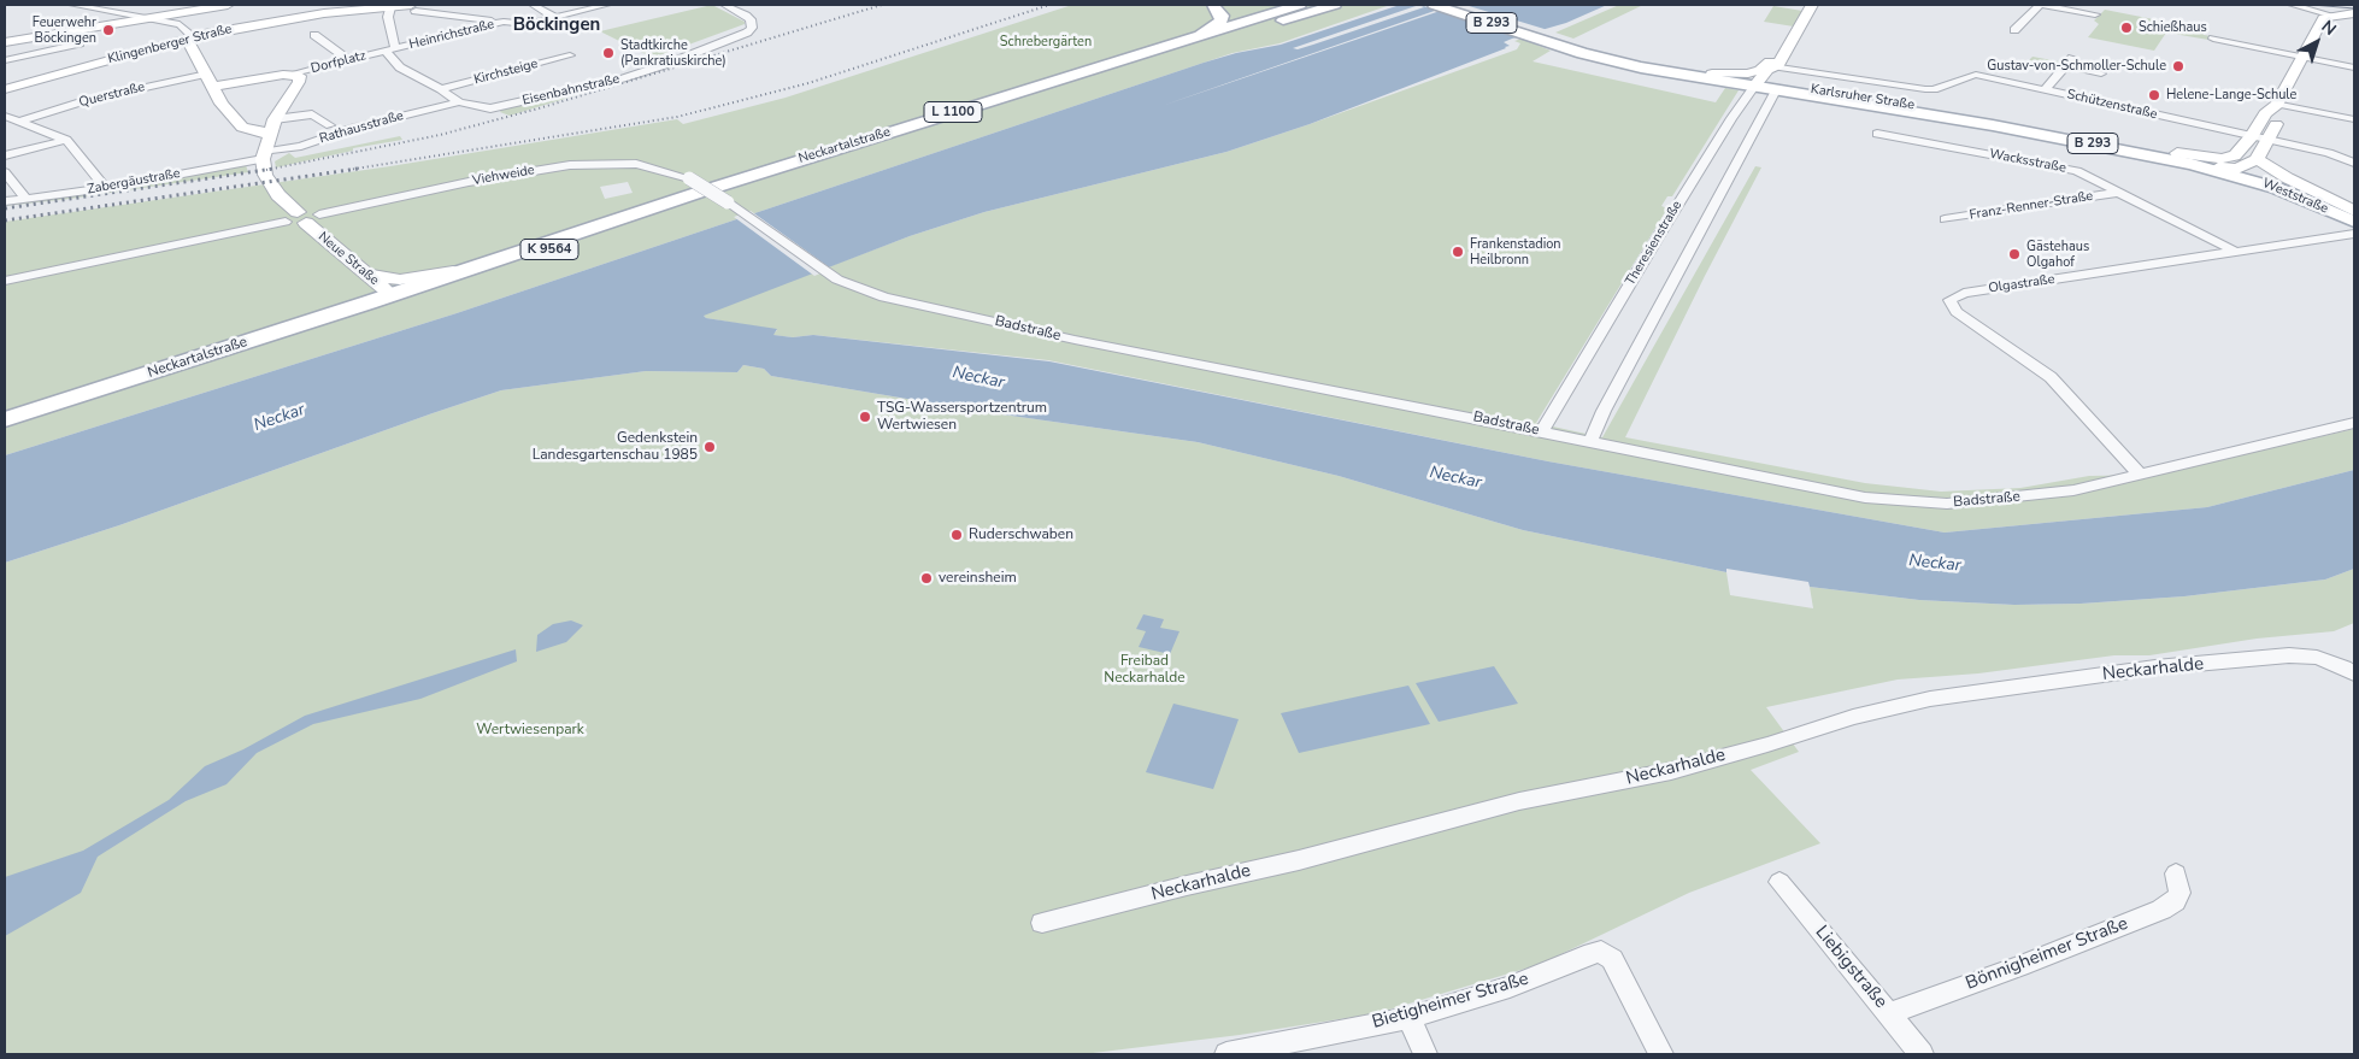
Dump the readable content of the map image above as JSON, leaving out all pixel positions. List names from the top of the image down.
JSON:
{
  "streets": {
    "main road": [
      "B 293",
      "Karlsruher Straße",
      "L 1100",
      "Neckartalstraße",
      "Weststraße",
      "K 9564"
    ],
    "street": [
      "Heinrichstraße",
      "Klingenberger Straße",
      "Dorfplatz",
      "Kirchsteige",
      "Eisenbahnstraße",
      "Querstraße",
      "Schützenstraße",
      "Rathausstraße",
      "Wacksstraße",
      "Viehweide",
      "Zabergäustraße",
      "Franz-Renner-Straße",
      "Theresienstraße",
      "Neue Straße",
      "Olgastraße",
      "Badstraße",
      "Neckarhalde",
      "Bönnigheimer Straße",
      "Liebigstraße",
      "Bietigheimer Straße"
    ]
  },
  "crossings": [
    ["Heinrichstraße", "Dorfplatz"],
    ["Dorfplatz", "Querstraße"],
    ["Eisenbahnstraße", "Rathausstraße"],
    ["Karlsruher Straße", "Schützenstraße"],
    ["Karlsruher Straße", "Weststraße"],
    ["Karlsruher Straße", "Theresienstraße"],
    ["Schützenstraße", "Weststraße"],
    ["Schützenstraße", "Theresienstraße"],
    ["Rathausstraße", "Zabergäustraße"],
    ["Rathausstraße", "Neue Straße"],
    ["Neckartalstraße", "Viehweide"],
    ["Neckartalstraße", "Neue Straße"],
    ["Neckartalstraße", "Badstraße"],
    ["Wacksstraße", "Franz-Renner-Straße"],
    ["Wacksstraße", "Olgastraße"],
    ["Viehweide", "Neue Straße"],
    ["Viehweide", "Badstraße"],
    ["Zabergäustraße", "Neue Straße"],
    ["Theresienstraße", "Badstraße"],
    ["Olgastraße", "Badstraße"],
    ["Bönnigheimer Straße", "Liebigstraße"]
  ],
  "districts": ["Böckingen"],
  "water": ["Neckar"],
  "parks": ["Schrebergärten", "Freibad Neckarhalde", "Wertwiesenpark"],
  "places": [
    "Schießhaus",
    "Feuerwehr Böckingen",
    "Stadtkirche (Pankratiuskirche)",
    "Gustav-von-Schmoller-Schule",
    "Helene-Lange-Schule",
    "Frankenstadion Heilbronn",
    "Gästehaus Olgahof",
    "TSG-Wassersportzentrum Wertwiesen",
    "Gedenkstein Landesgartenschau 1985",
    "Ruderschwaben",
    "vereinsheim"
  ],
  "north": "top right"
}
